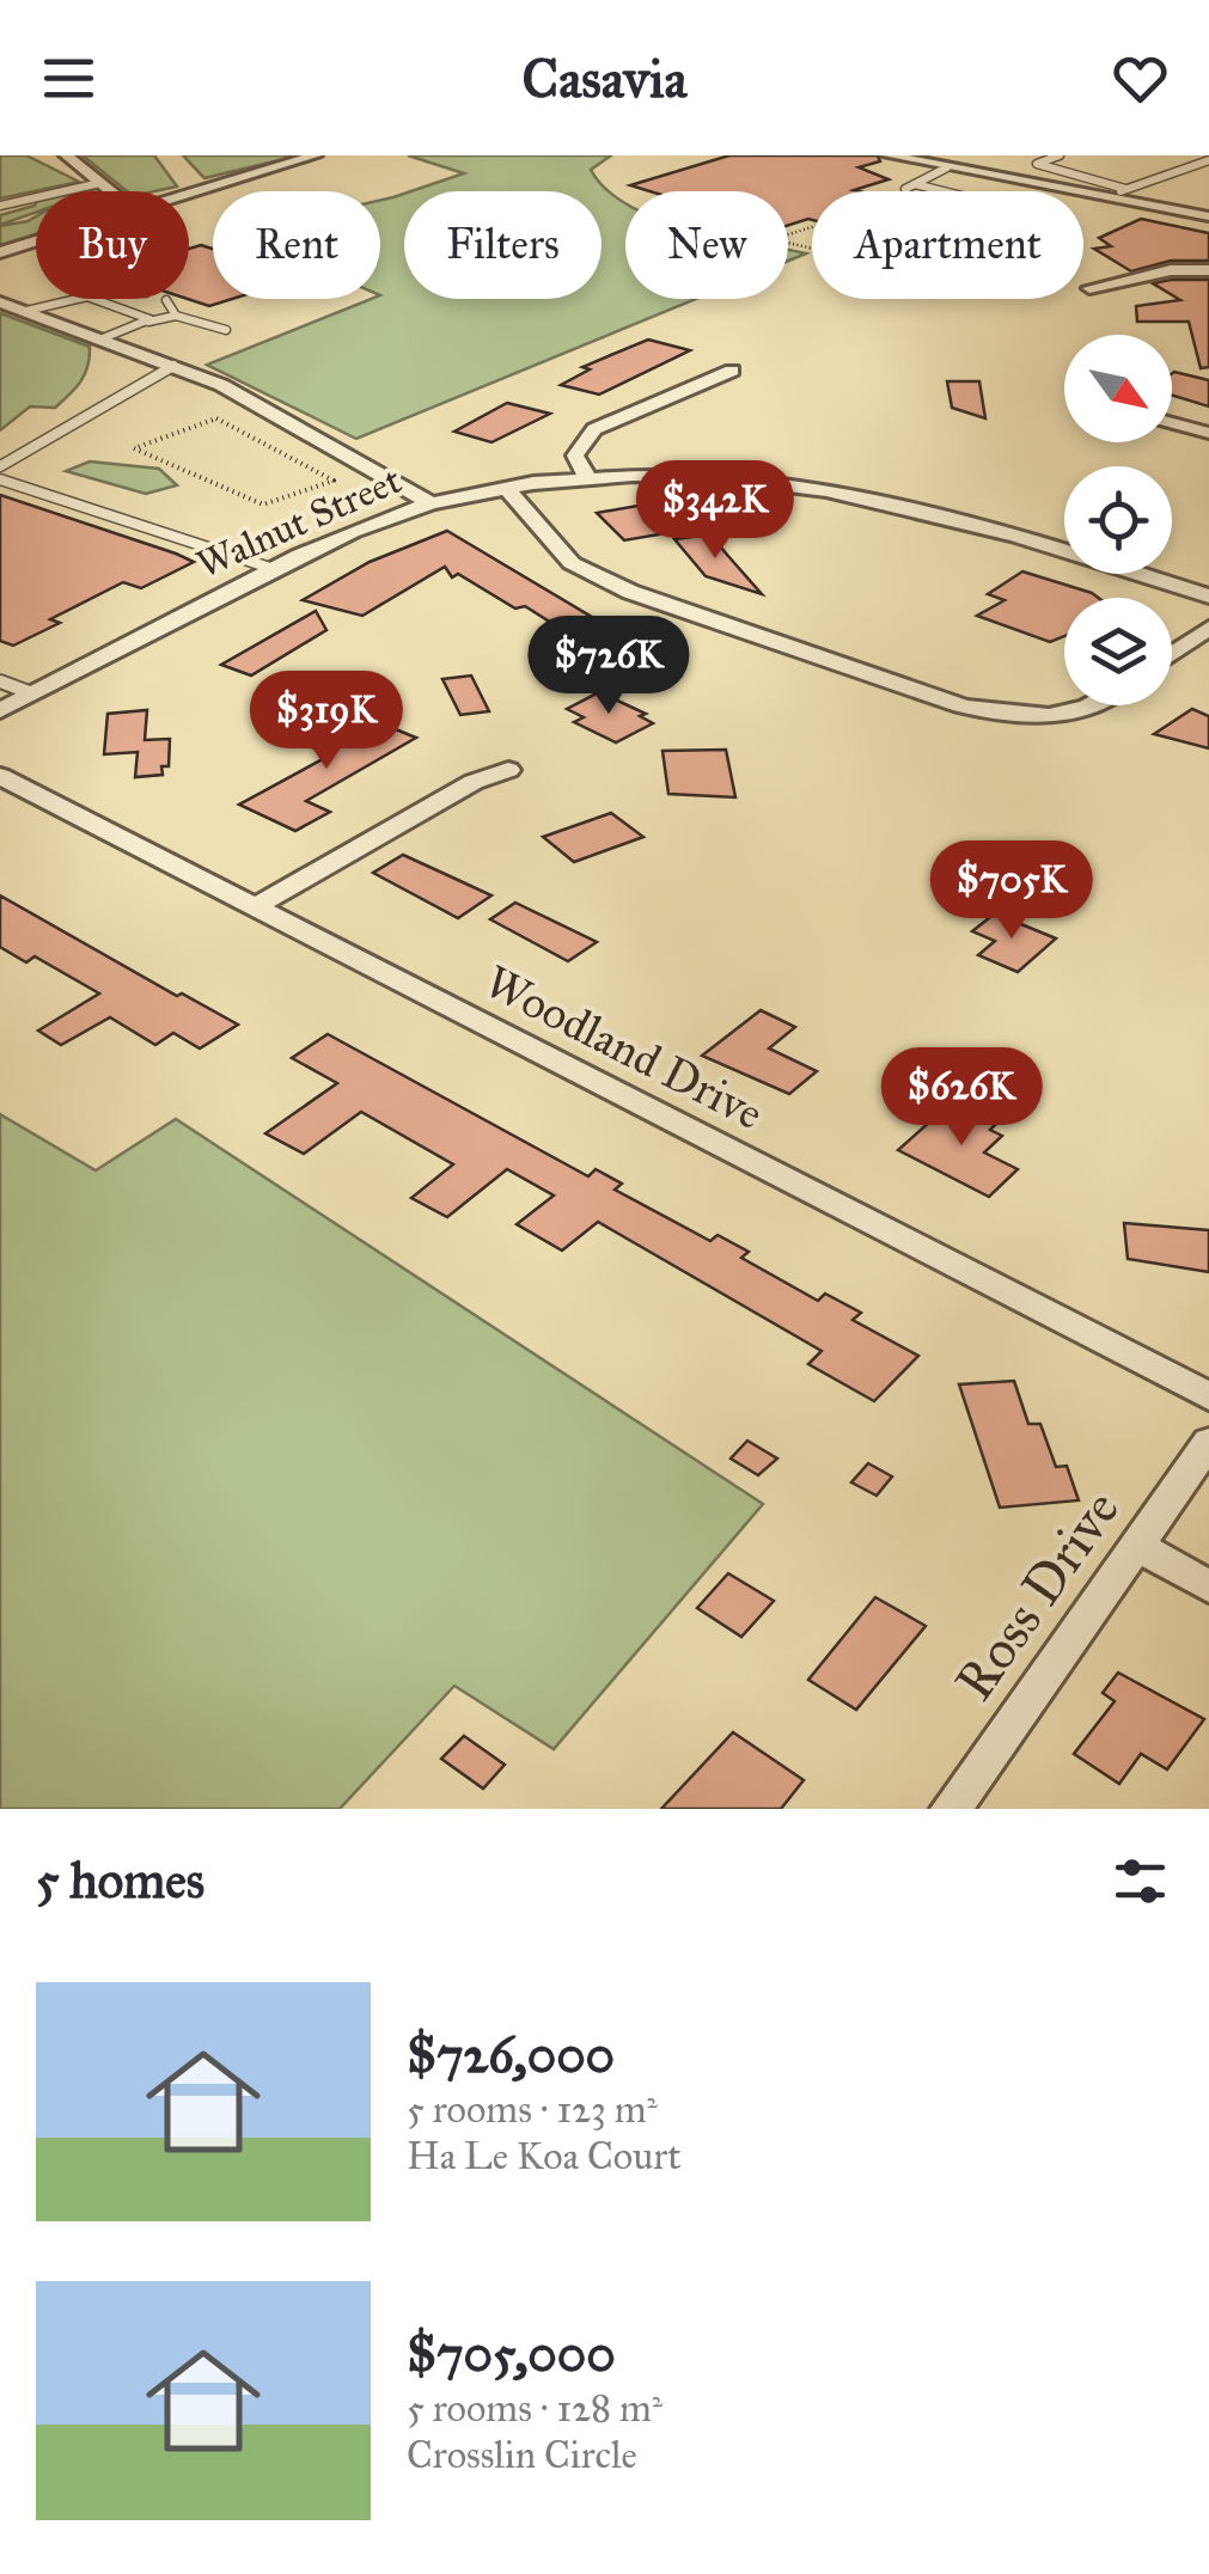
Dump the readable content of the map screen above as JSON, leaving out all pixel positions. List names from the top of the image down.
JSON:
{
  "streets": {
    "street": ["Walnut Street", "Woodland Drive", "Ross Drive"]
  },
  "north": "bottom right",
  "page": {
    "header": "Casavia",
    "chip": [
      "Buy",
      "Rent",
      "Filters",
      "New",
      "Apartment"
    ],
    "price": [
      "$342K",
      "$726K",
      "$319K",
      "$705K",
      "$626K"
    ],
    "heading": "5 homes",
    "list": [
      {
        "name": "$726,000",
        "note": "5 rooms · 123 m² · Ha Le Koa Court"
      },
      {
        "name": "$705,000",
        "note": "5 rooms · 128 m² · Crosslin Circle"
      }
    ]
  }
}
